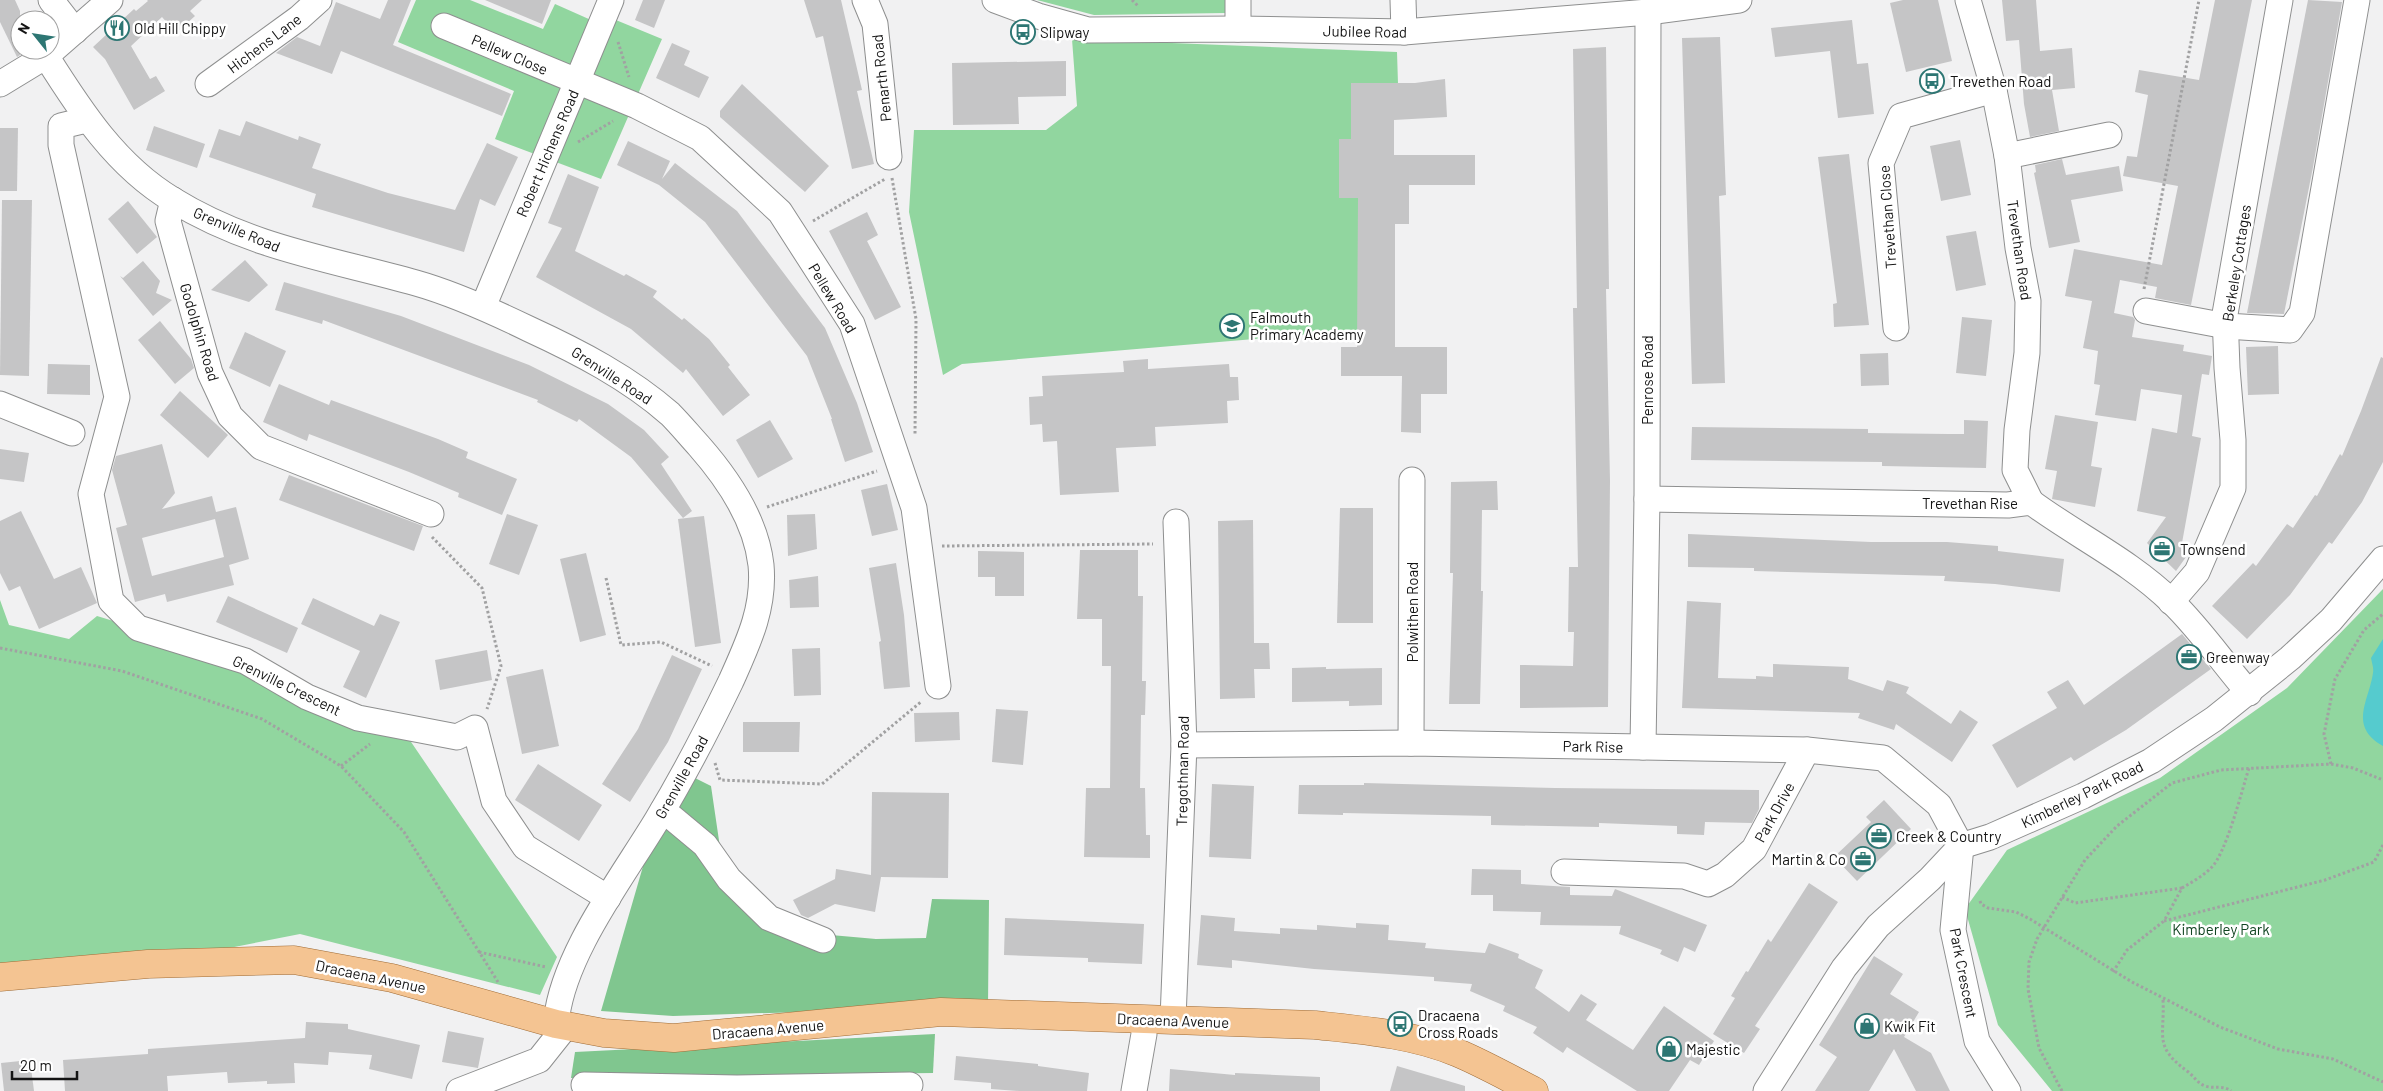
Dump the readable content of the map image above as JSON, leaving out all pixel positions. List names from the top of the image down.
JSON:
{
  "streets": {
    "main road": ["Dracaena Avenue"],
    "street": [
      "Jubilee Road",
      "Hichens Lane",
      "Pellew Close",
      "Penarth Road",
      "Robert Hichens Road",
      "Trevethan Close",
      "Grenville Road",
      "Trevethan Road",
      "Berkeley Cottages",
      "Pellew Road",
      "Godolphin Road",
      "Penrose Road",
      "Trevethan Rise",
      "Polwithen Road",
      "Grenville Crescent",
      "Park Rise",
      "Tregothnan Road",
      "Kimberley Park Road",
      "Park Drive",
      "Park Crescent"
    ]
  },
  "crossings": [
    ["Jubilee Road", "Penrose Road"],
    ["Pellew Close", "Robert Hichens Road"],
    ["Pellew Close", "Pellew Road"],
    ["Robert Hichens Road", "Grenville Road"],
    ["Robert Hichens Road", "Pellew Road"],
    ["Trevethan Close", "Trevethan Road"],
    ["Grenville Road", "Godolphin Road"],
    ["Grenville Road", "Grenville Crescent"],
    ["Grenville Road", "Dracaena Avenue"],
    ["Trevethan Road", "Trevethan Rise"],
    ["Berkeley Cottages", "Trevethan Rise"],
    ["Penrose Road", "Trevethan Rise"],
    ["Penrose Road", "Park Rise"],
    ["Trevethan Rise", "Kimberley Park Road"],
    ["Polwithen Road", "Park Rise"],
    ["Park Rise", "Tregothnan Road"],
    ["Park Rise", "Kimberley Park Road"],
    ["Park Rise", "Park Drive"],
    ["Park Rise", "Park Crescent"],
    ["Tregothnan Road", "Dracaena Avenue"],
    ["Kimberley Park Road", "Park Crescent"]
  ],
  "parks": ["Kimberley Park"],
  "places": {
    "restaurant": ["Old Hill Chippy"],
    "bus stop": ["Slipway", "Trevethen Road", "Dracaena Cross Roads"],
    "school or university": ["Falmouth Primary Academy"],
    "office": [
      "Townsend",
      "Greenway",
      "Creek & Country",
      "Martin & Co"
    ],
    "shop": ["Kwik Fit", "Majestic"]
  },
  "scale_bar": "20 m",
  "north": "top left"
}
